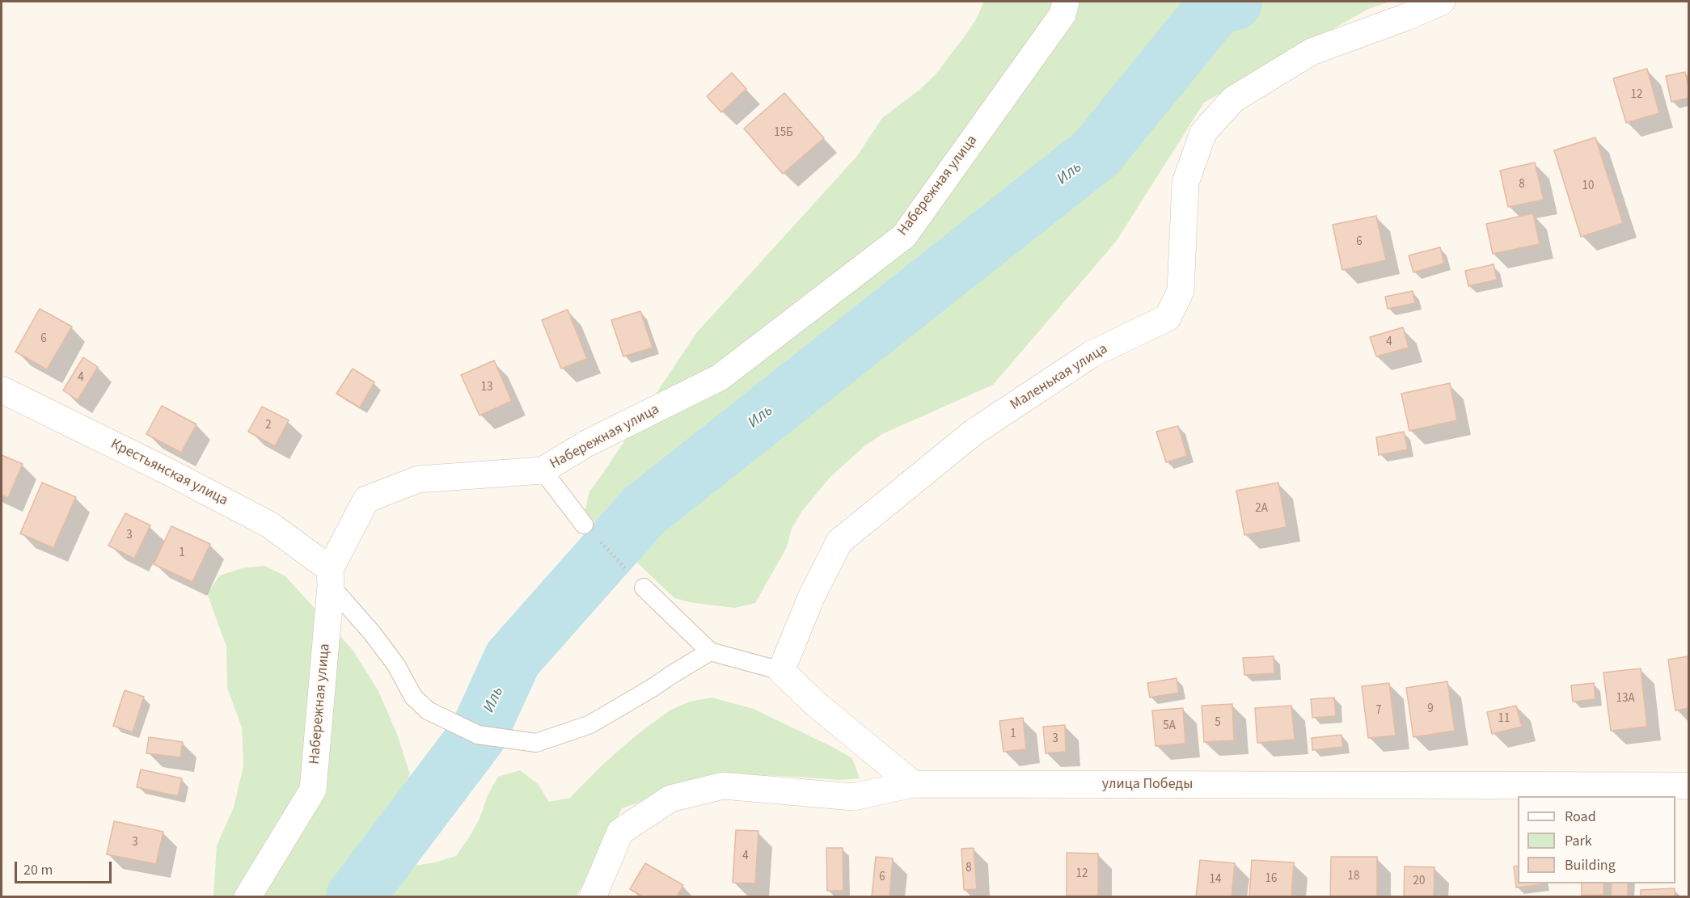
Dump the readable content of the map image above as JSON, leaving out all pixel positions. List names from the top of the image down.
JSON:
{
  "streets": {
    "street": [
      "Набережная улица",
      "Маленькая улица",
      "Крестьянская улица",
      "улица Победы"
    ]
  },
  "crossings": [
    ["Набережная улица", "Крестьянская улица"]
  ],
  "water": ["Иль"],
  "house_numbers": [
    "12",
    "15Б",
    "8",
    "10",
    "6",
    "6",
    "4",
    "4",
    "13",
    "2",
    "2А",
    "3",
    "1",
    "13А",
    "9",
    "7",
    "11",
    "5",
    "5А",
    "1",
    "3",
    "3",
    "4",
    "8",
    "12",
    "18",
    "6",
    "16",
    "14",
    "20"
  ],
  "legend": ["Road", "Park", "Building"],
  "scale_bar": "20 m"
}
